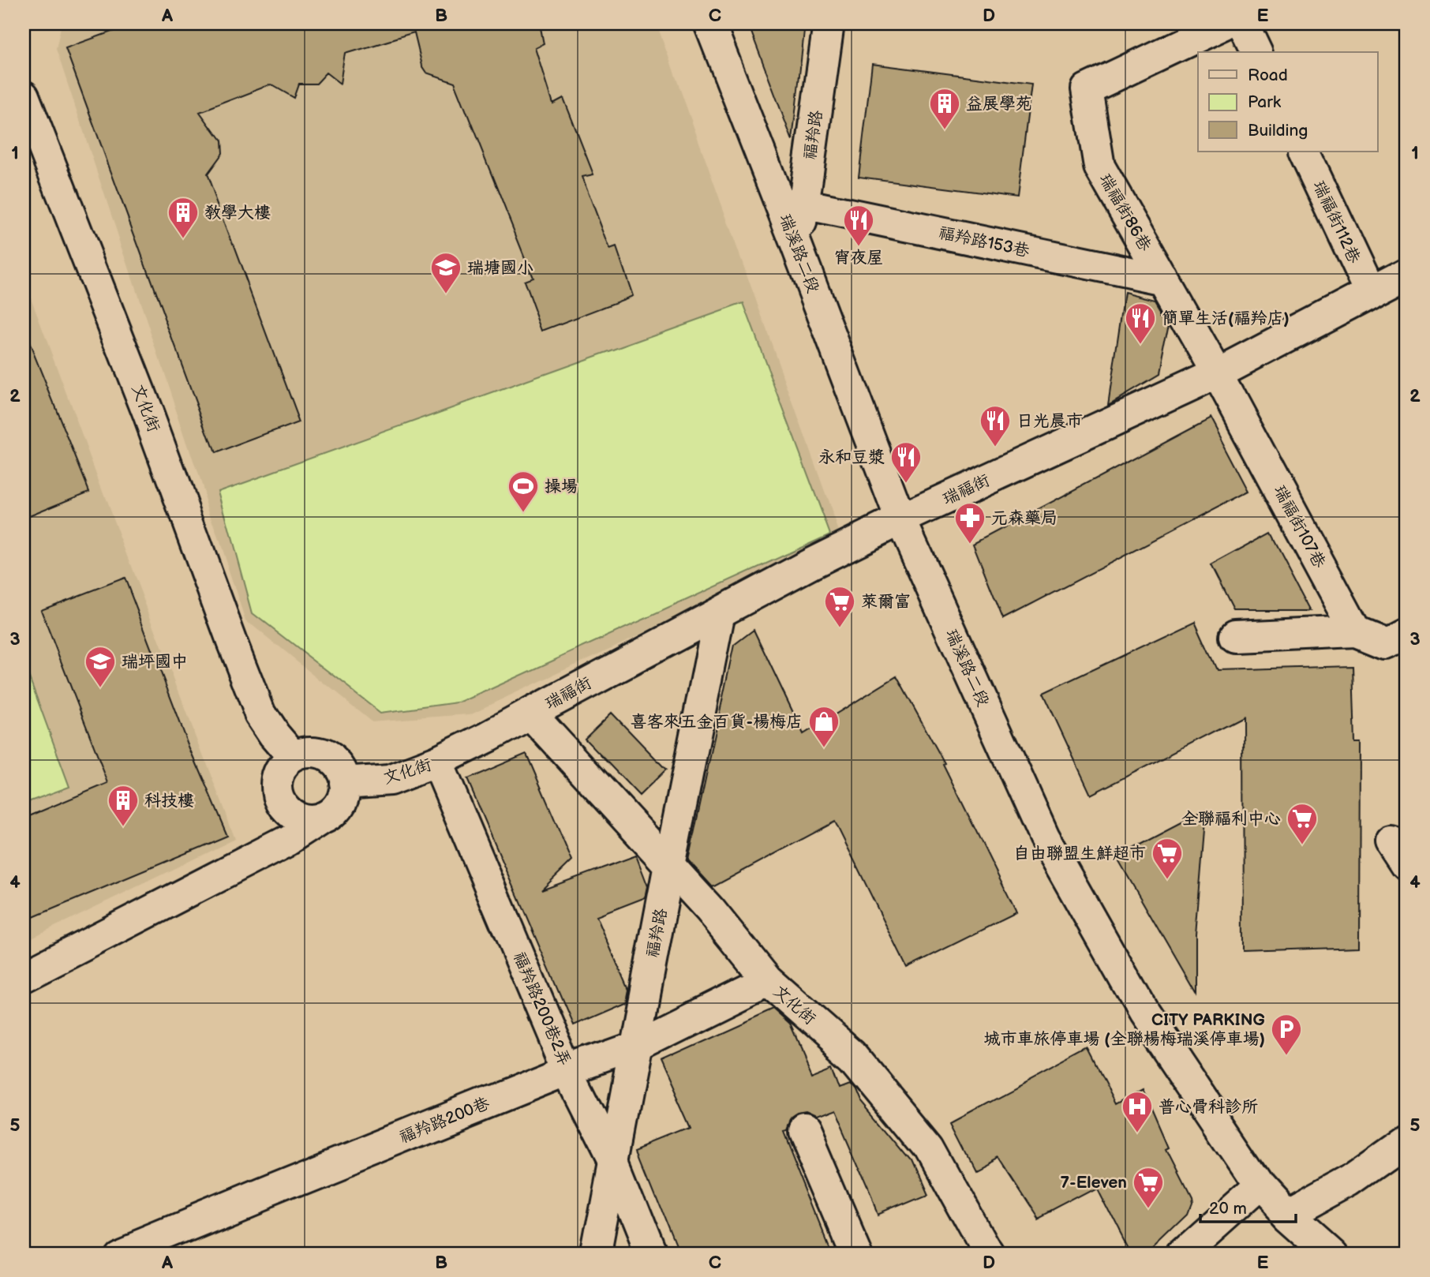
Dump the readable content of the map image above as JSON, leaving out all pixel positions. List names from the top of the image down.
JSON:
{
  "streets": {
    "street": [
      "福羚路",
      "瑞福街86巷",
      "瑞福街112巷",
      "福羚路153巷",
      "瑞溪路二段",
      "文化街",
      "瑞福街",
      "瑞福街107巷",
      "福羚路200巷2弄",
      "福羚路200巷"
    ]
  },
  "crossings": [
    ["福羚路", "福羚路153巷"],
    ["福羚路", "瑞溪路二段"],
    ["福羚路", "文化街"],
    ["福羚路", "瑞福街"],
    ["福羚路", "福羚路200巷2弄"],
    ["福羚路", "福羚路200巷"],
    ["瑞福街86巷", "福羚路153巷"],
    ["瑞福街86巷", "瑞福街"],
    ["瑞福街86巷", "瑞福街107巷"],
    ["瑞福街112巷", "瑞福街"],
    ["瑞溪路二段", "瑞福街"],
    ["文化街", "瑞福街"],
    ["文化街", "福羚路200巷2弄"],
    ["文化街", "福羚路200巷"],
    ["瑞福街", "瑞福街107巷"],
    ["福羚路200巷2弄", "福羚路200巷"]
  ],
  "places": {
    "building": ["益展學苑", "教學大樓", "科技樓"],
    "restaurant": [
      "宵夜屋",
      "簡單生活(福羚店)",
      "日光晨市",
      "永和豆漿"
    ],
    "school or university": ["瑞塘國小", "瑞坪國中"],
    "sports": ["操場"],
    "pharmacy": ["元森藥局"],
    "supermarket": [
      "萊爾富",
      "全聯福利中心",
      "自由聯盟生鮮超市",
      "7-Eleven"
    ],
    "shop": ["喜客來五金百貨-楊梅店"],
    "parking": ["CITY PARKING 城市車旅停車場 (全聯楊梅瑞溪停車場)"],
    "hospital": ["普心骨科診所"]
  },
  "legend": ["Road", "Park", "Building"],
  "scale_bar": "20 m",
  "grid": {
    "columns": [
      "A",
      "B",
      "C",
      "D",
      "E"
    ],
    "rows": [
      "1",
      "2",
      "3",
      "4",
      "5"
    ]
  }
}
